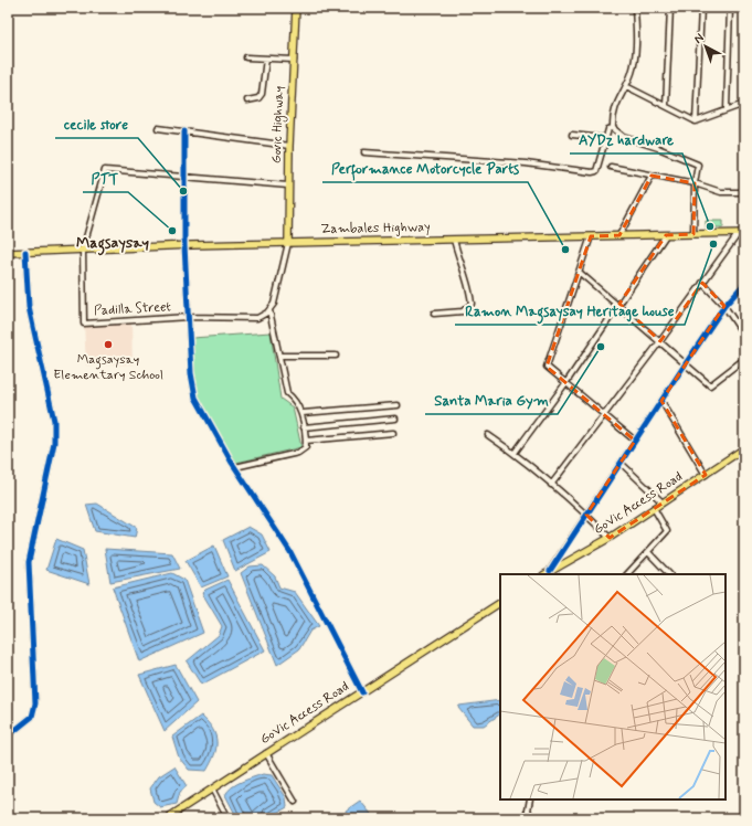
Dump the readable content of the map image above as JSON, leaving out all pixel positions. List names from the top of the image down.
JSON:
{
  "streets": {
    "main road": ["Govic Highway", "Zambales Highway", "GoVic Access Road"],
    "street": ["Padilla Street"]
  },
  "crossings": [
    ["Govic Highway", "Zambales Highway"],
    ["Zambales Highway", "Padilla Street"]
  ],
  "districts": ["Magsaysay"],
  "places": [
    "cecile store",
    "AYDz hardware",
    "PTT",
    "Ramon Magsaysay Heritage house",
    "Performance Motorcycle Parts",
    "Magsaysay Elementary School",
    "Santa Maria Gym"
  ],
  "north": "top left"
}
